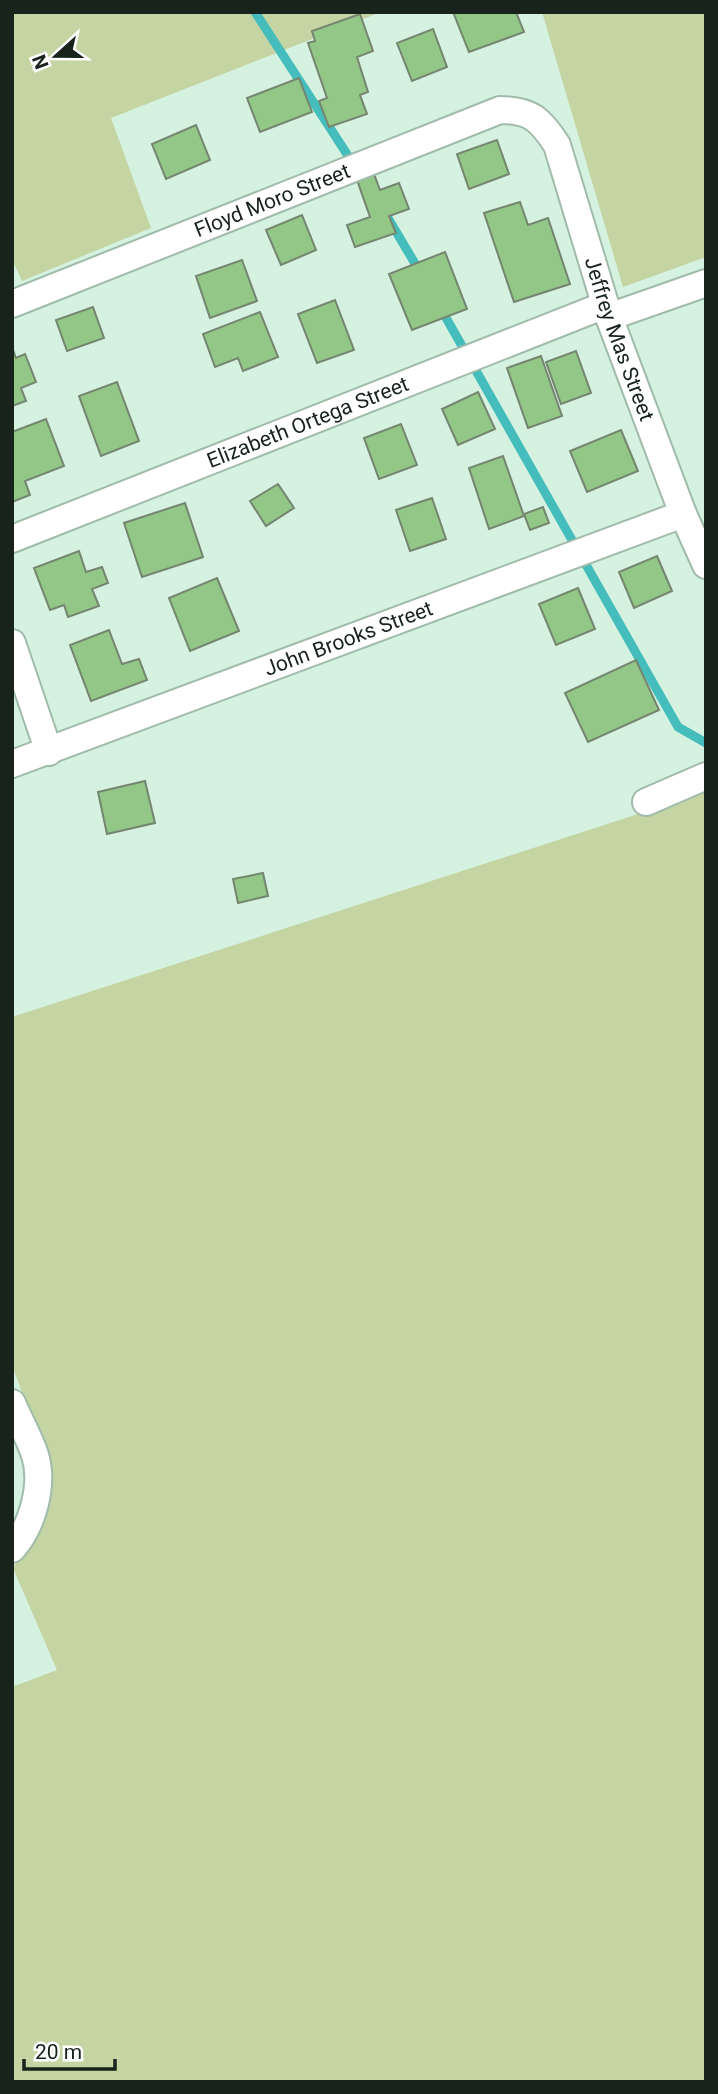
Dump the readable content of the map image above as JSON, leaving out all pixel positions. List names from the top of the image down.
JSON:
{
  "streets": {
    "street": [
      "Floyd Moro Street",
      "Jeffrey Mas Street",
      "Elizabeth Ortega Street",
      "John Brooks Street"
    ]
  },
  "crossings": [
    ["Floyd Moro Street", "Jeffrey Mas Street"],
    ["Jeffrey Mas Street", "Elizabeth Ortega Street"],
    ["Jeffrey Mas Street", "John Brooks Street"]
  ],
  "scale_bar": "20 m",
  "north": "left"
}
